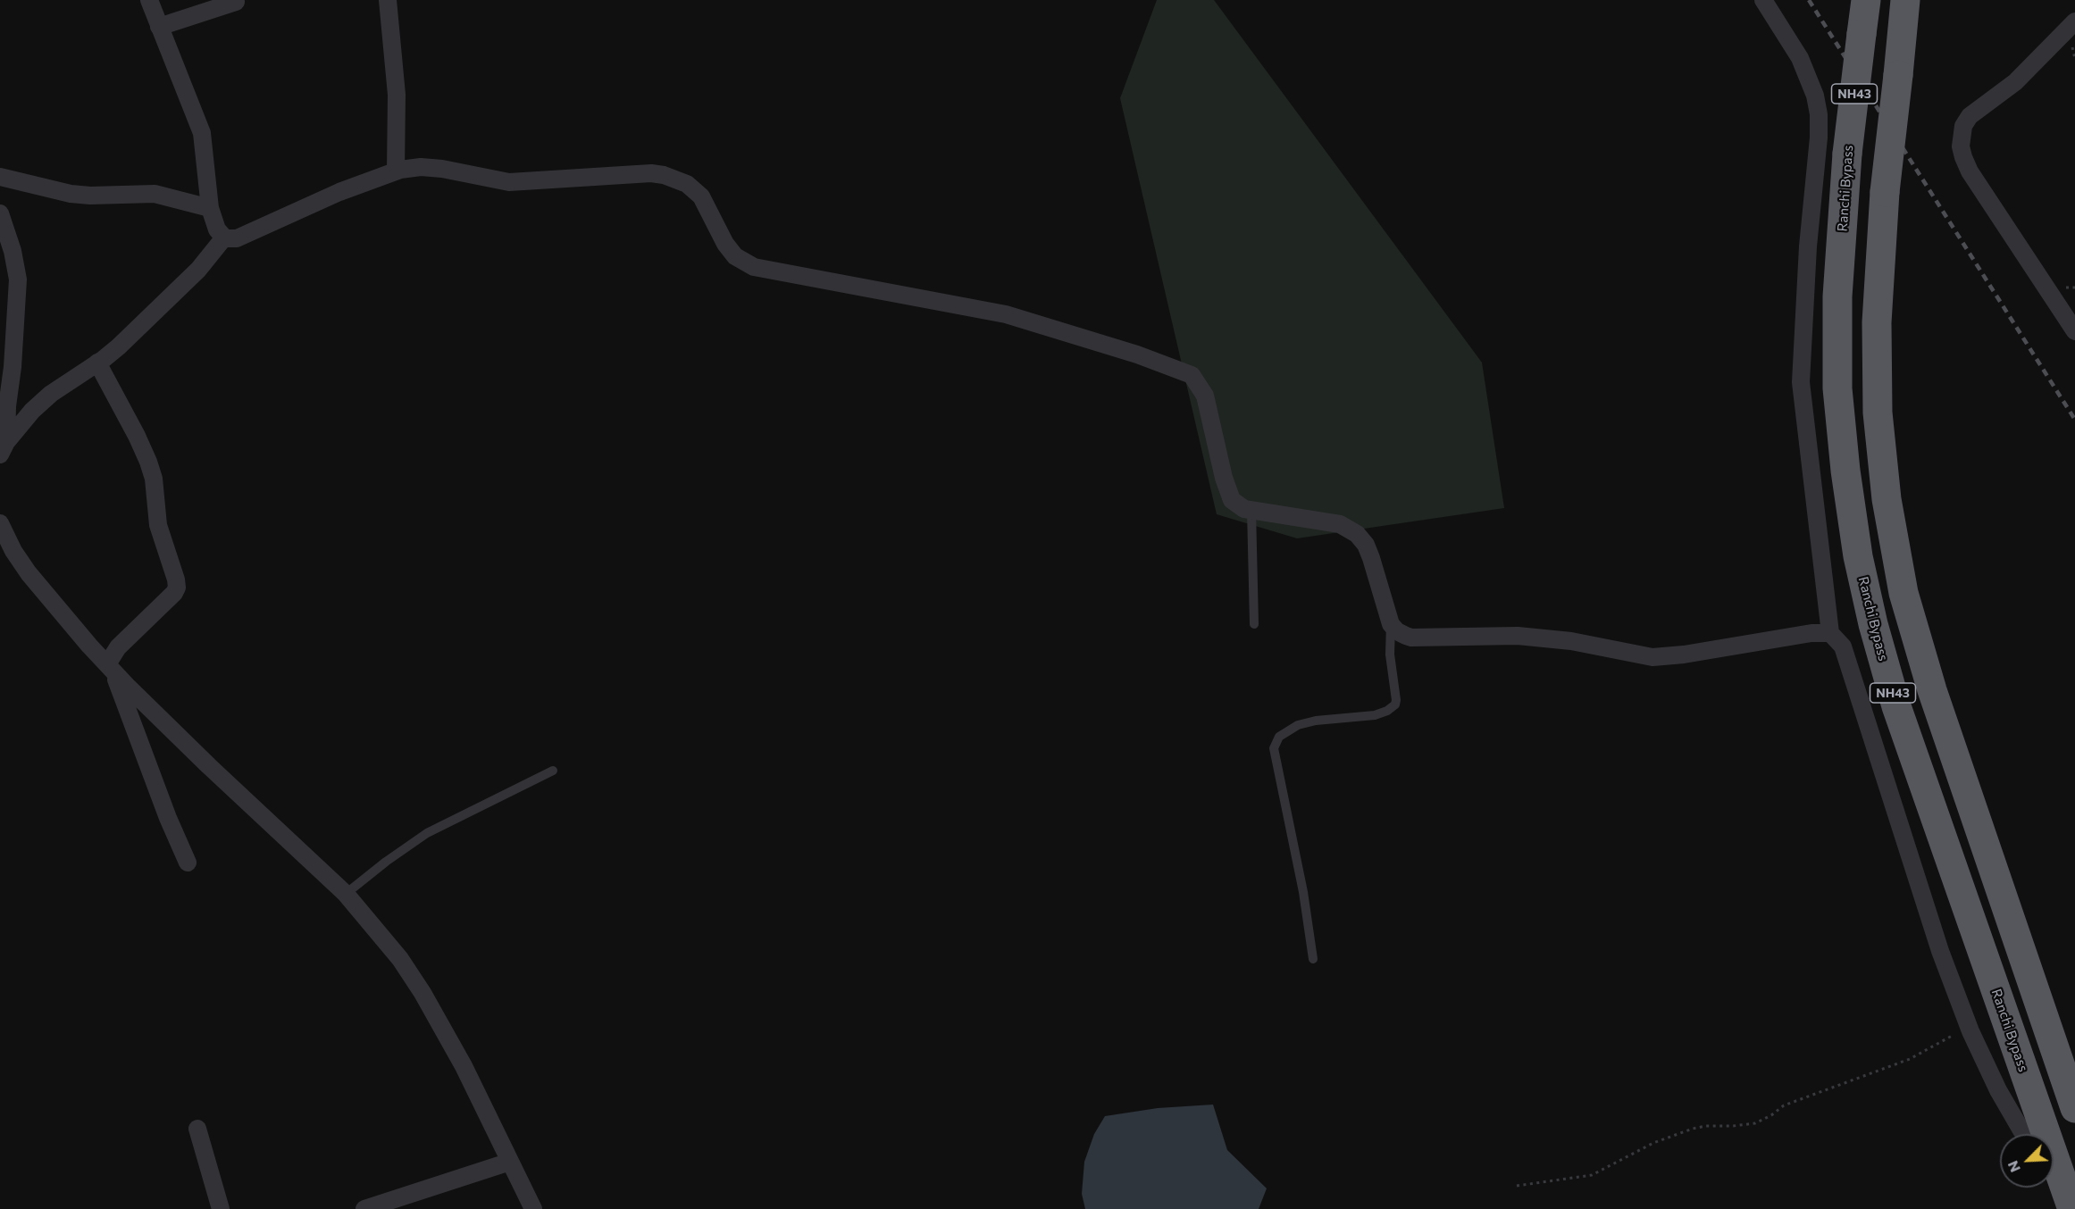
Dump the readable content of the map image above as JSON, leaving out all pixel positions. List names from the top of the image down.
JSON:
{
  "streets": {
    "highway": ["NH43", "Ranchi Bypass"]
  },
  "north": "bottom left"
}
